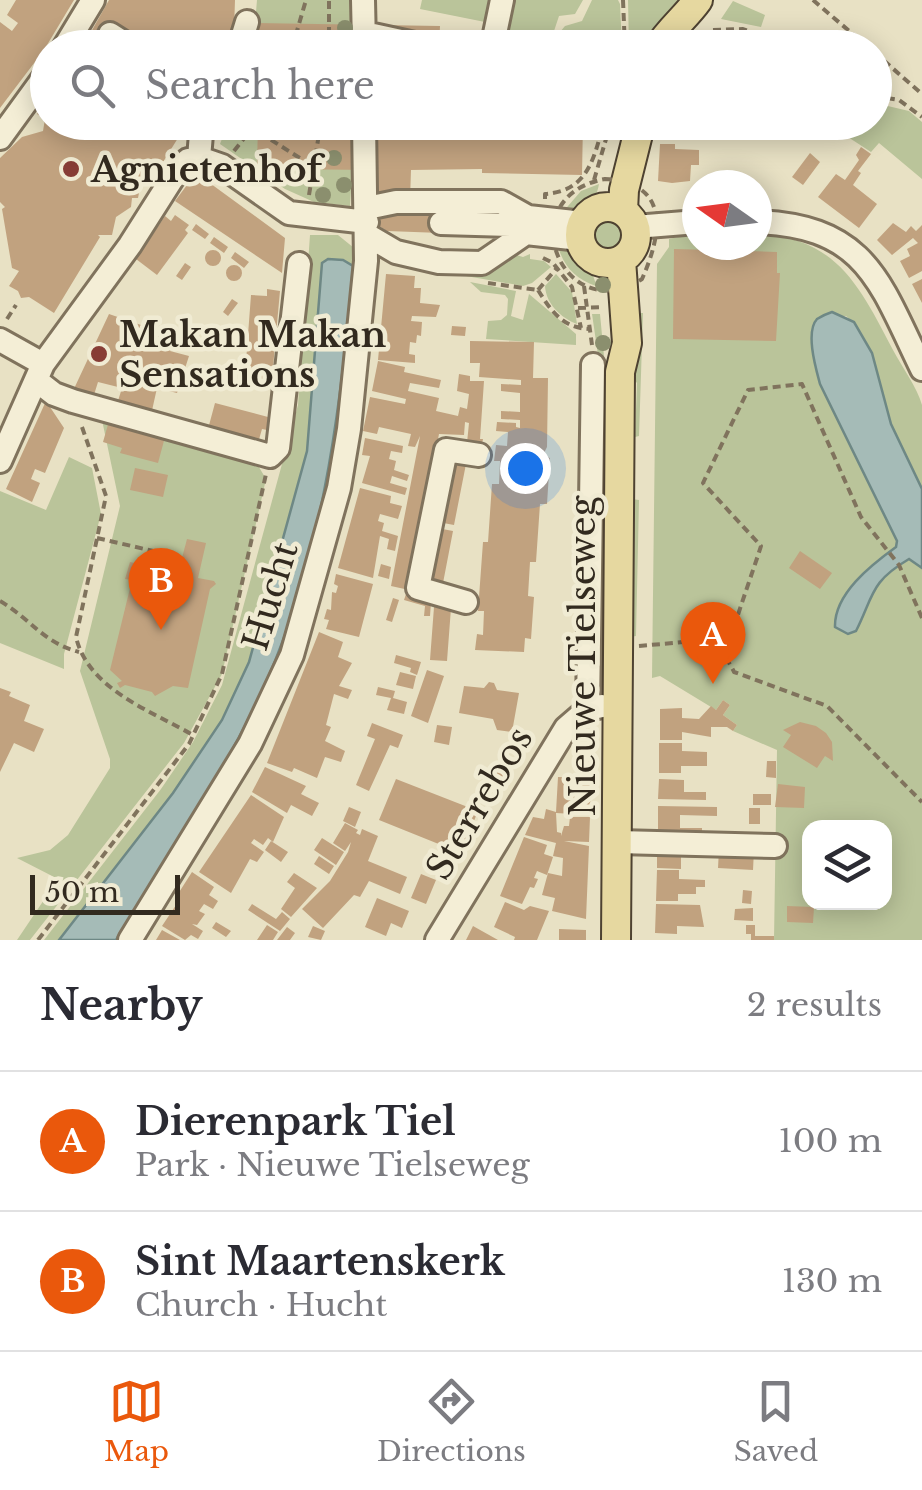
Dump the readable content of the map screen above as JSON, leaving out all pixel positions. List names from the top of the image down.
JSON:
{
  "streets": {
    "main road": ["Nieuwe Tielseweg"],
    "street": ["Hucht", "Sterrebos"]
  },
  "places": ["Agnietenhof", "Makan Makan Sensations"],
  "scale_bar": "50 m",
  "north": "left",
  "page": {
    "search": "Search here",
    "pins": ["B", "A"],
    "scale": "50 m",
    "heading": ["Nearby", "2 results"],
    "list": [
      {
        "mark": "A",
        "name": "Dierenpark Tiel",
        "note": "Park · Nieuwe Tielseweg",
        "value": "100 m"
      },
      {
        "mark": "B",
        "name": "Sint Maartenskerk",
        "note": "Church · Hucht",
        "value": "130 m"
      }
    ],
    "nav": ["Map", "Directions", "Saved"]
  }
}
